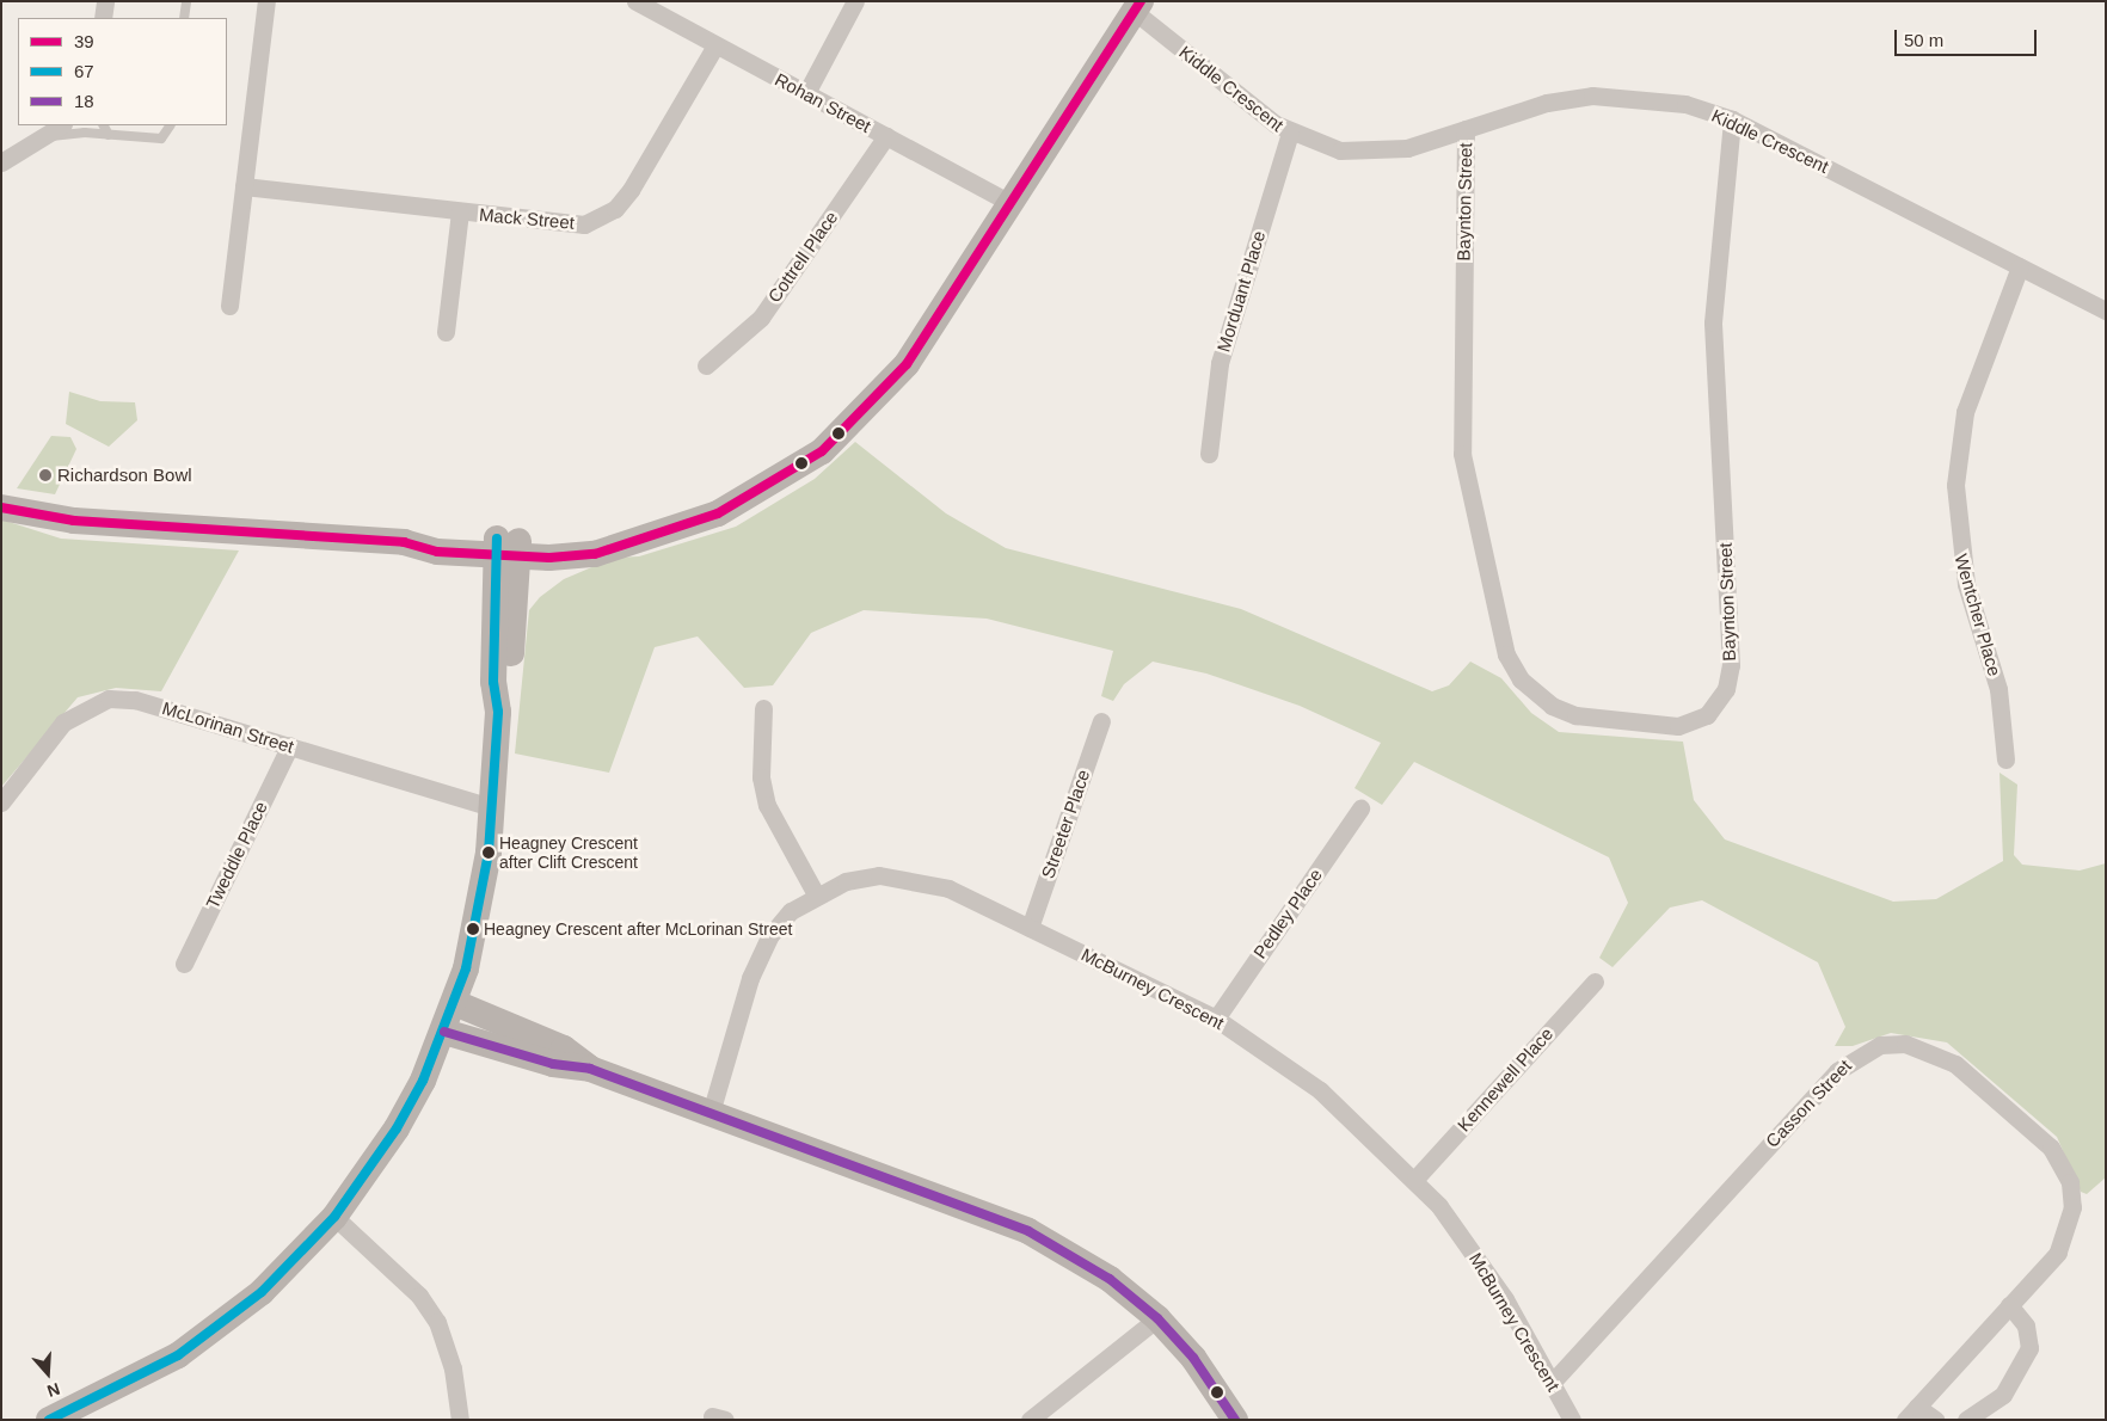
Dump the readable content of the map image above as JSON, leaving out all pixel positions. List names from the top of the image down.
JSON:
{
  "streets": {
    "street": [
      "Kiddle Crescent",
      "Rohan Street",
      "Baynton Street",
      "Mack Street",
      "Cottrell Place",
      "Morduant Place",
      "Wentcher Place",
      "McLorinan Street",
      "Streeter Place",
      "Tweddle Place",
      "Pedley Place",
      "McBurney Crescent",
      "Kennewell Place",
      "Casson Street"
    ]
  },
  "crossings": [
    ["Kiddle Crescent", "Baynton Street"],
    ["Kiddle Crescent", "Morduant Place"],
    ["Kiddle Crescent", "Wentcher Place"],
    ["Rohan Street", "Mack Street"],
    ["Rohan Street", "Cottrell Place"],
    ["McLorinan Street", "Tweddle Place"],
    ["Streeter Place", "McBurney Crescent"],
    ["Pedley Place", "McBurney Crescent"],
    ["McBurney Crescent", "Kennewell Place"],
    ["McBurney Crescent", "Casson Street"]
  ],
  "places": ["Richardson Bowl", "Heagney Crescent after Clift Crescent", "Heagney Crescent after McLorinan Street"],
  "lines": ["transit line 39", "transit line 67", "transit line 18"],
  "legend": ["39", "67", "18"],
  "scale_bar": "50 m",
  "north": "bottom"
}
